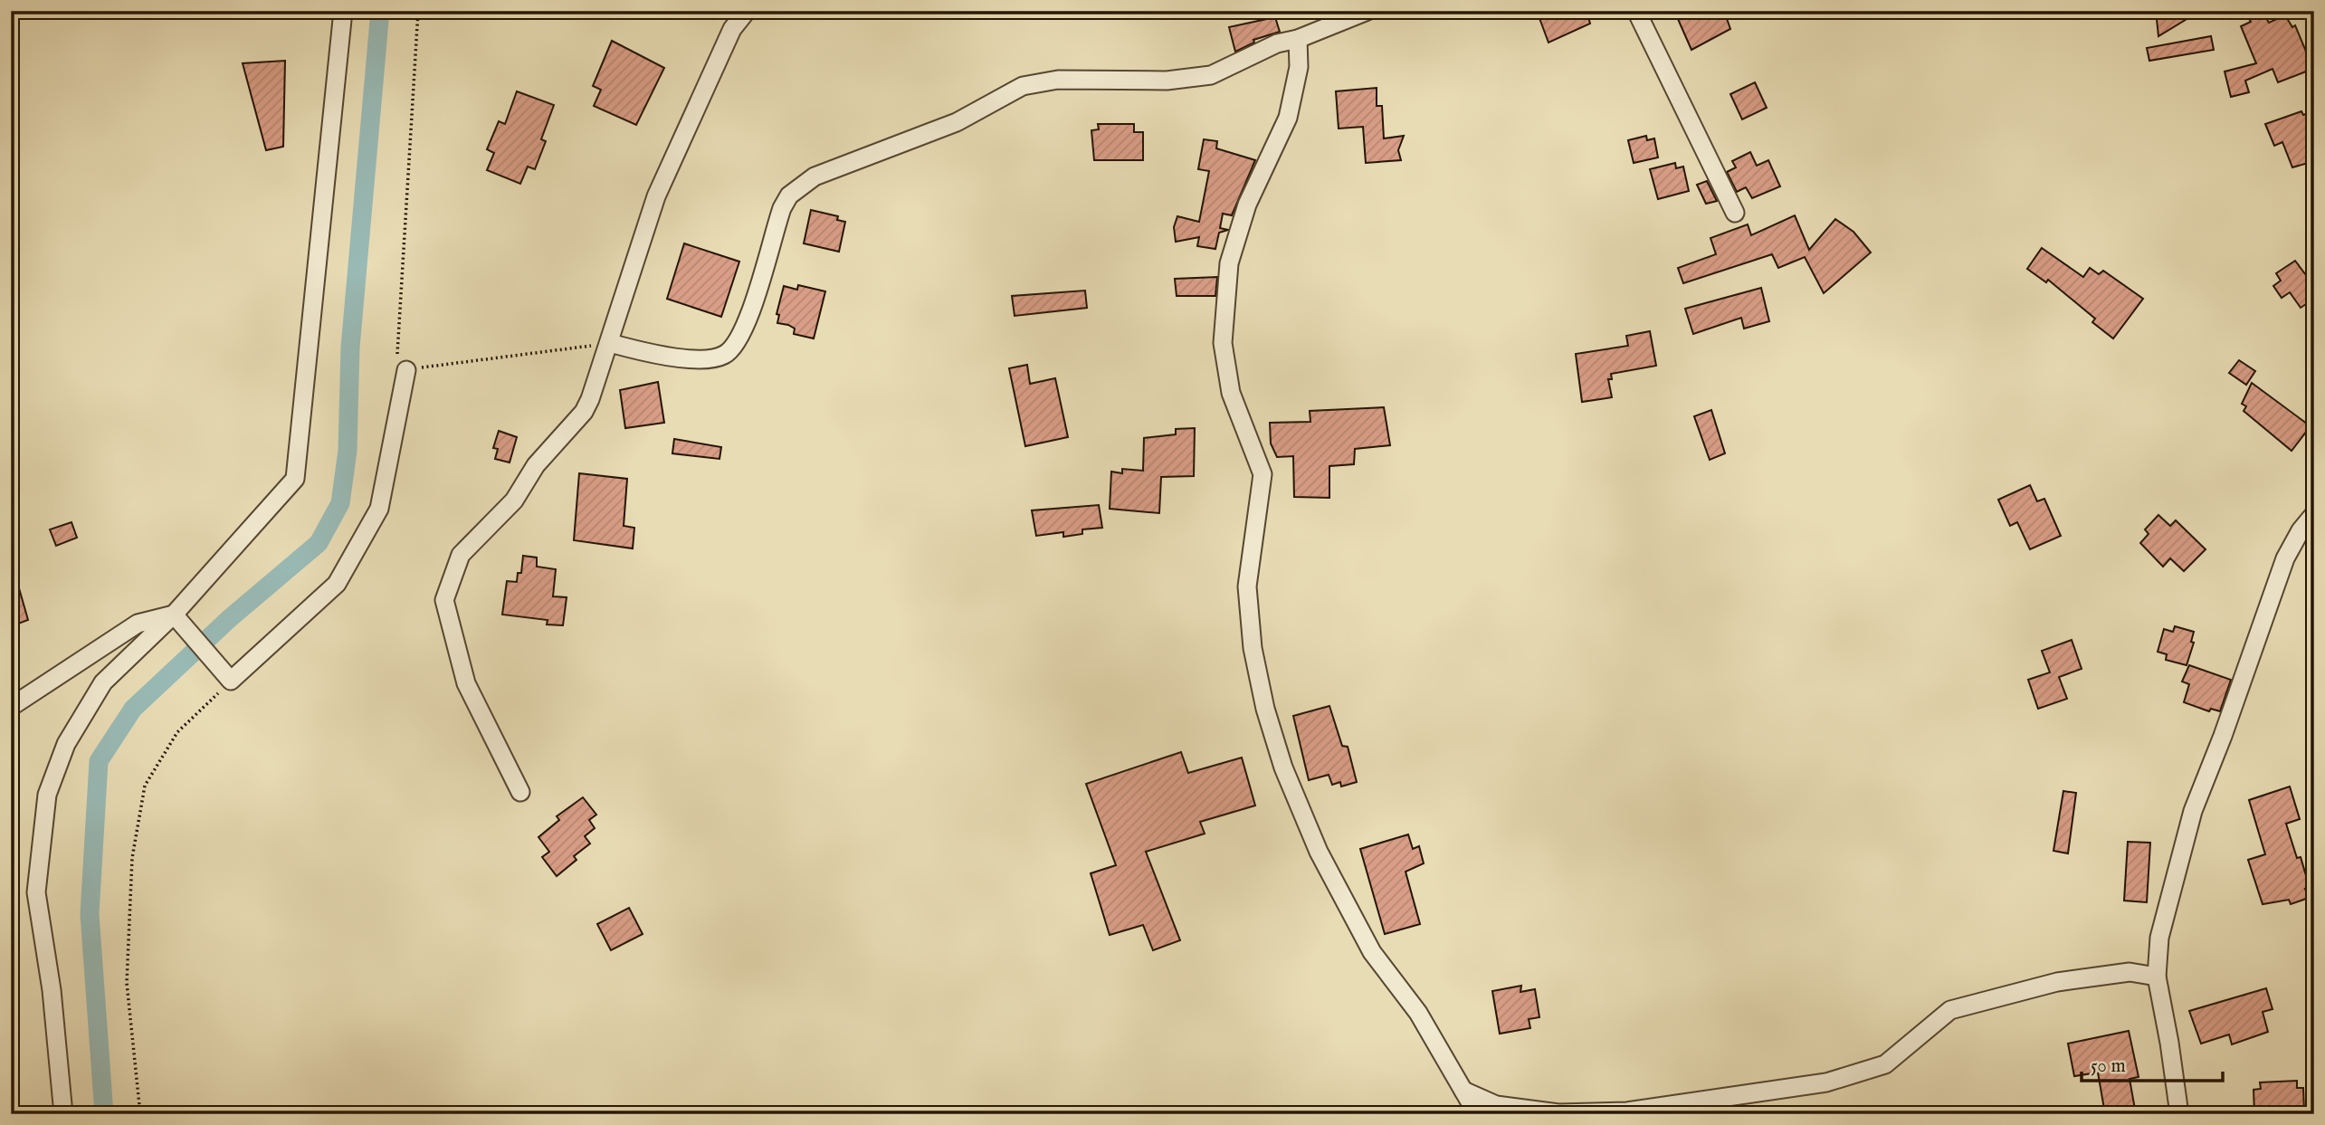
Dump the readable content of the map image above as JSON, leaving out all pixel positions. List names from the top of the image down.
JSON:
{
  "scale_bar": "50 m"
}
